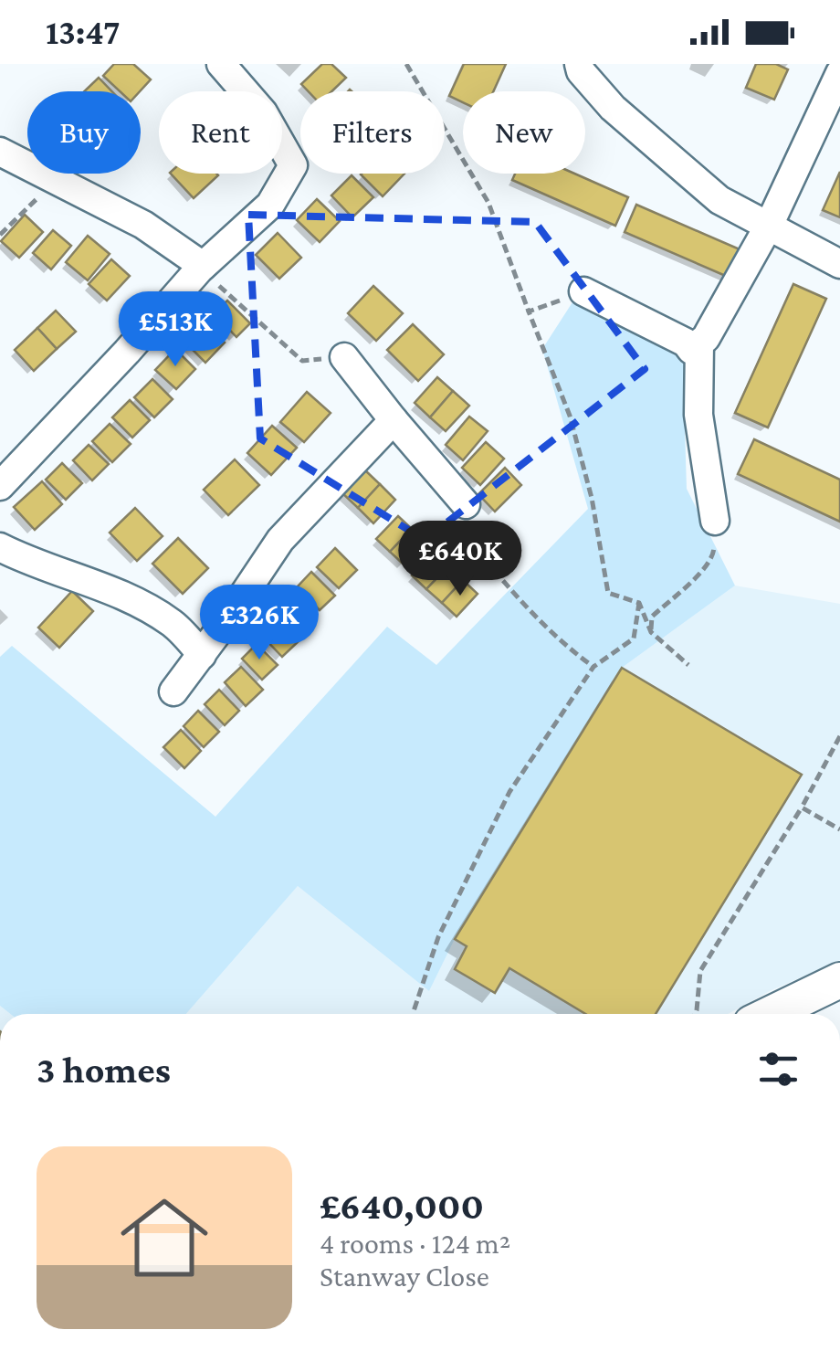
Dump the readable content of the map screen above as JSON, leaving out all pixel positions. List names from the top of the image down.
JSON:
{
  "page": {
    "status": "13:47",
    "chip": [
      "Buy",
      "Rent",
      "Filters",
      "New"
    ],
    "price": ["£513K", "£640K", "£326K"],
    "heading": "3 homes",
    "list": [
      {
        "name": "£640,000",
        "note": "4 rooms · 124 m² · Stanway Close"
      }
    ]
  }
}
